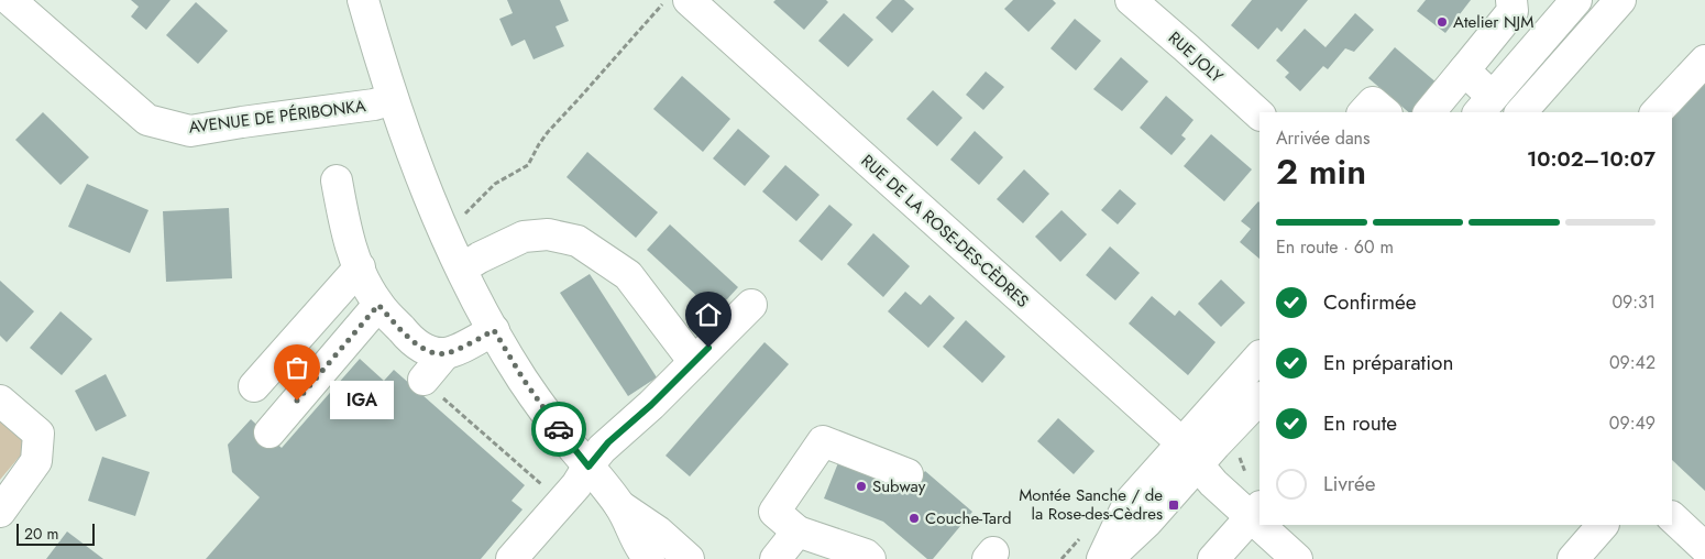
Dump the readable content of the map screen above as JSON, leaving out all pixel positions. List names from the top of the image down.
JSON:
{
  "streets": {
    "street": ["RUE JOLY", "AVENUE DE PÉRIBONKA", "RUE DE LA ROSE-DES-CÈDRES"]
  },
  "places": {
    "other": [
      "Atelier NJM",
      "IGA",
      "Subway",
      "Couche-Tard"
    ],
    "transit": ["Montée Sanche / de la Rose-des-Cèdres"]
  },
  "scale_bar": "20 m",
  "page": {
    "heading": ["2 min", "Arrivée dans", "10:02–10:07"],
    "bar": "En route · 60 m",
    "list": [
      ["Confirmée", "09:31"],
      ["En préparation", "09:42"],
      ["En route", "09:49"],
      "Livrée"
    ],
    "bubble": "IGA",
    "scale": "20 m"
  }
}
